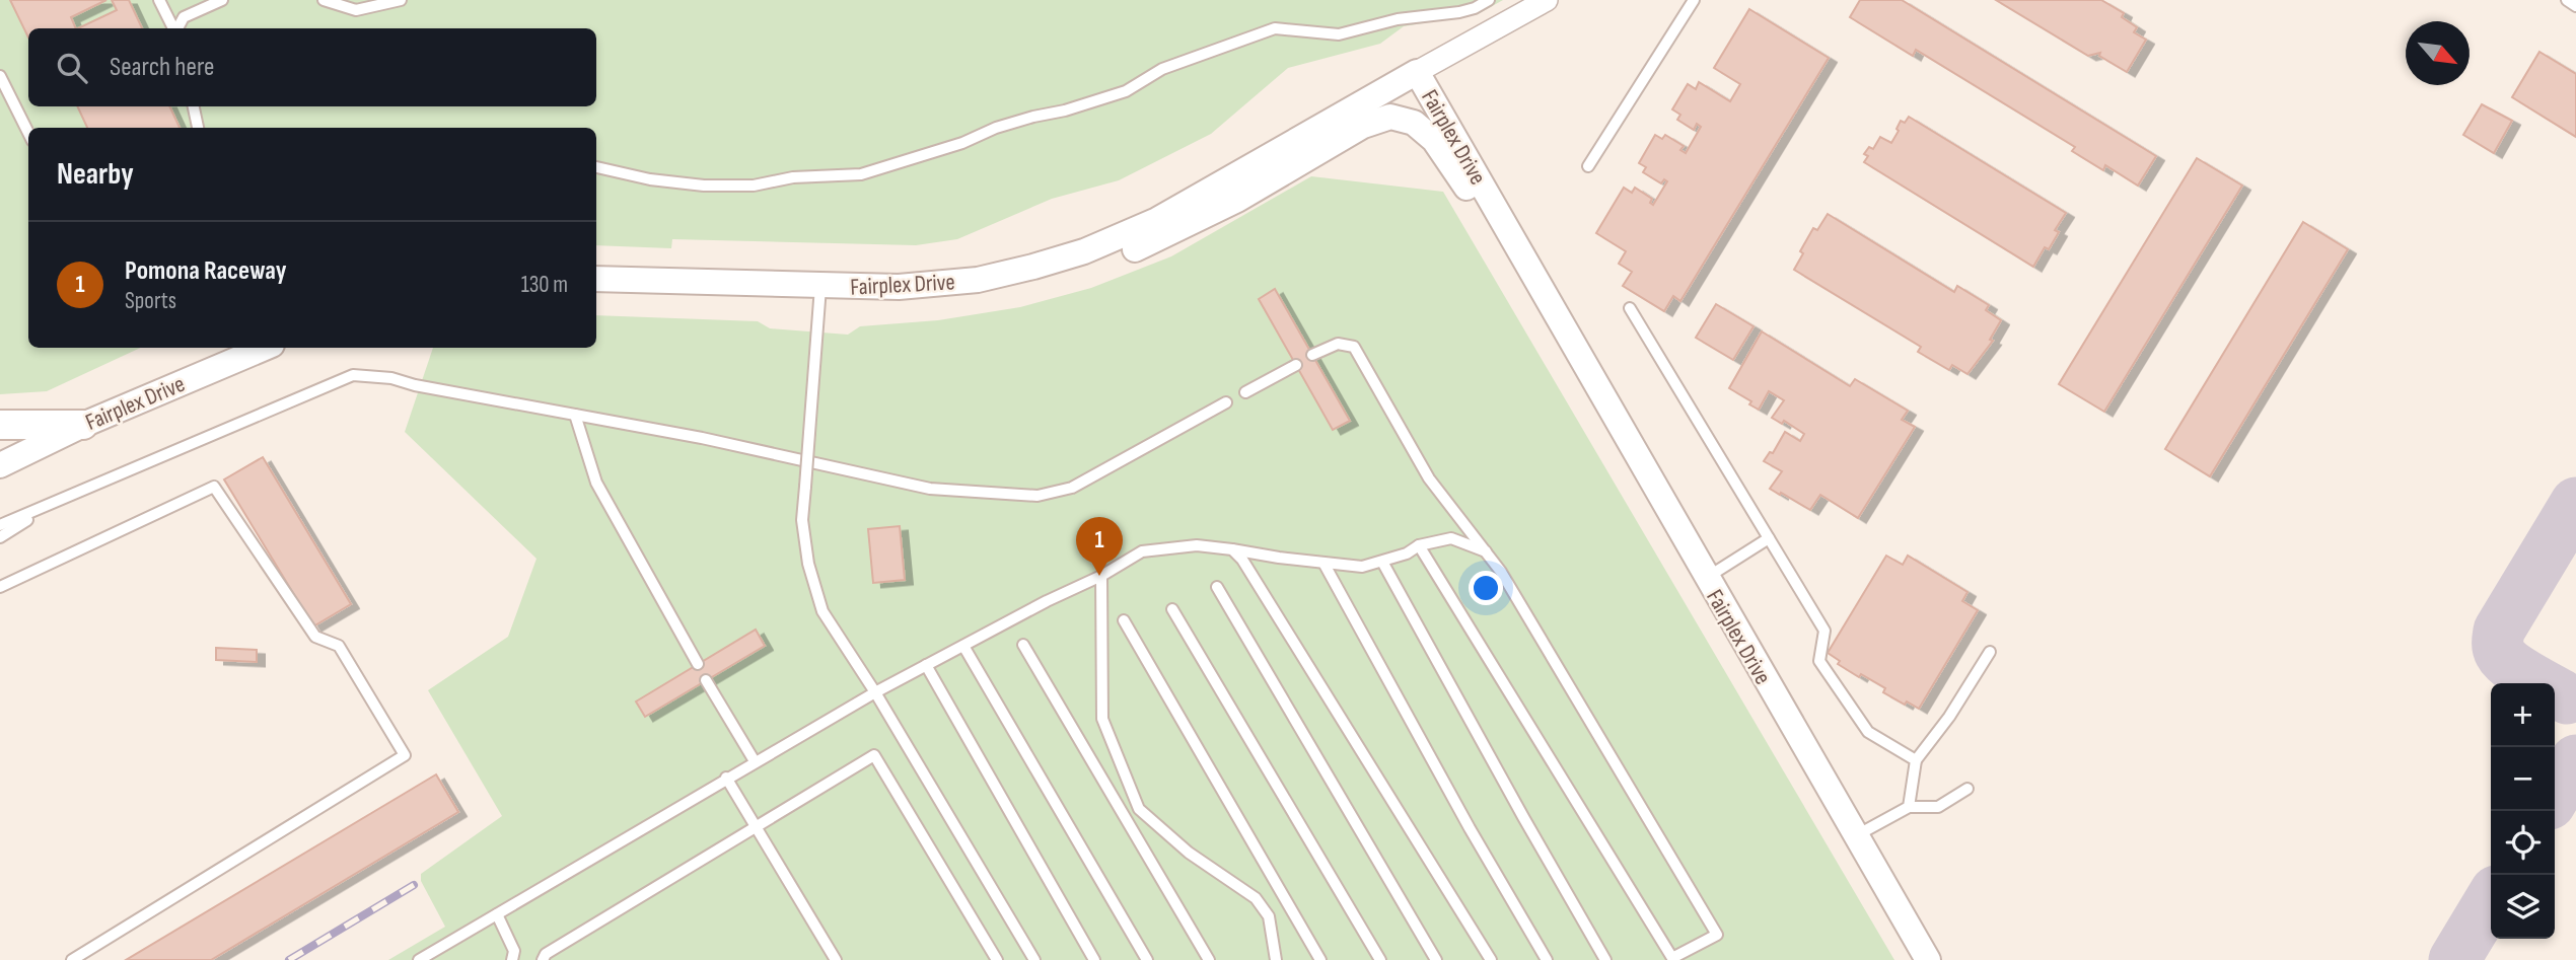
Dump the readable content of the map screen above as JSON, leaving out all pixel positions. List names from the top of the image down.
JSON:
{
  "streets": {
    "street": ["Fairplex Drive"]
  },
  "north": "bottom right",
  "page": {
    "search": "Search here",
    "heading": "Nearby",
    "list": [
      {
        "mark": "1",
        "name": "Pomona Raceway",
        "note": "Sports",
        "value": "130 m"
      }
    ],
    "pins": "1",
    "map_buttons": ["+", "−"]
  }
}
